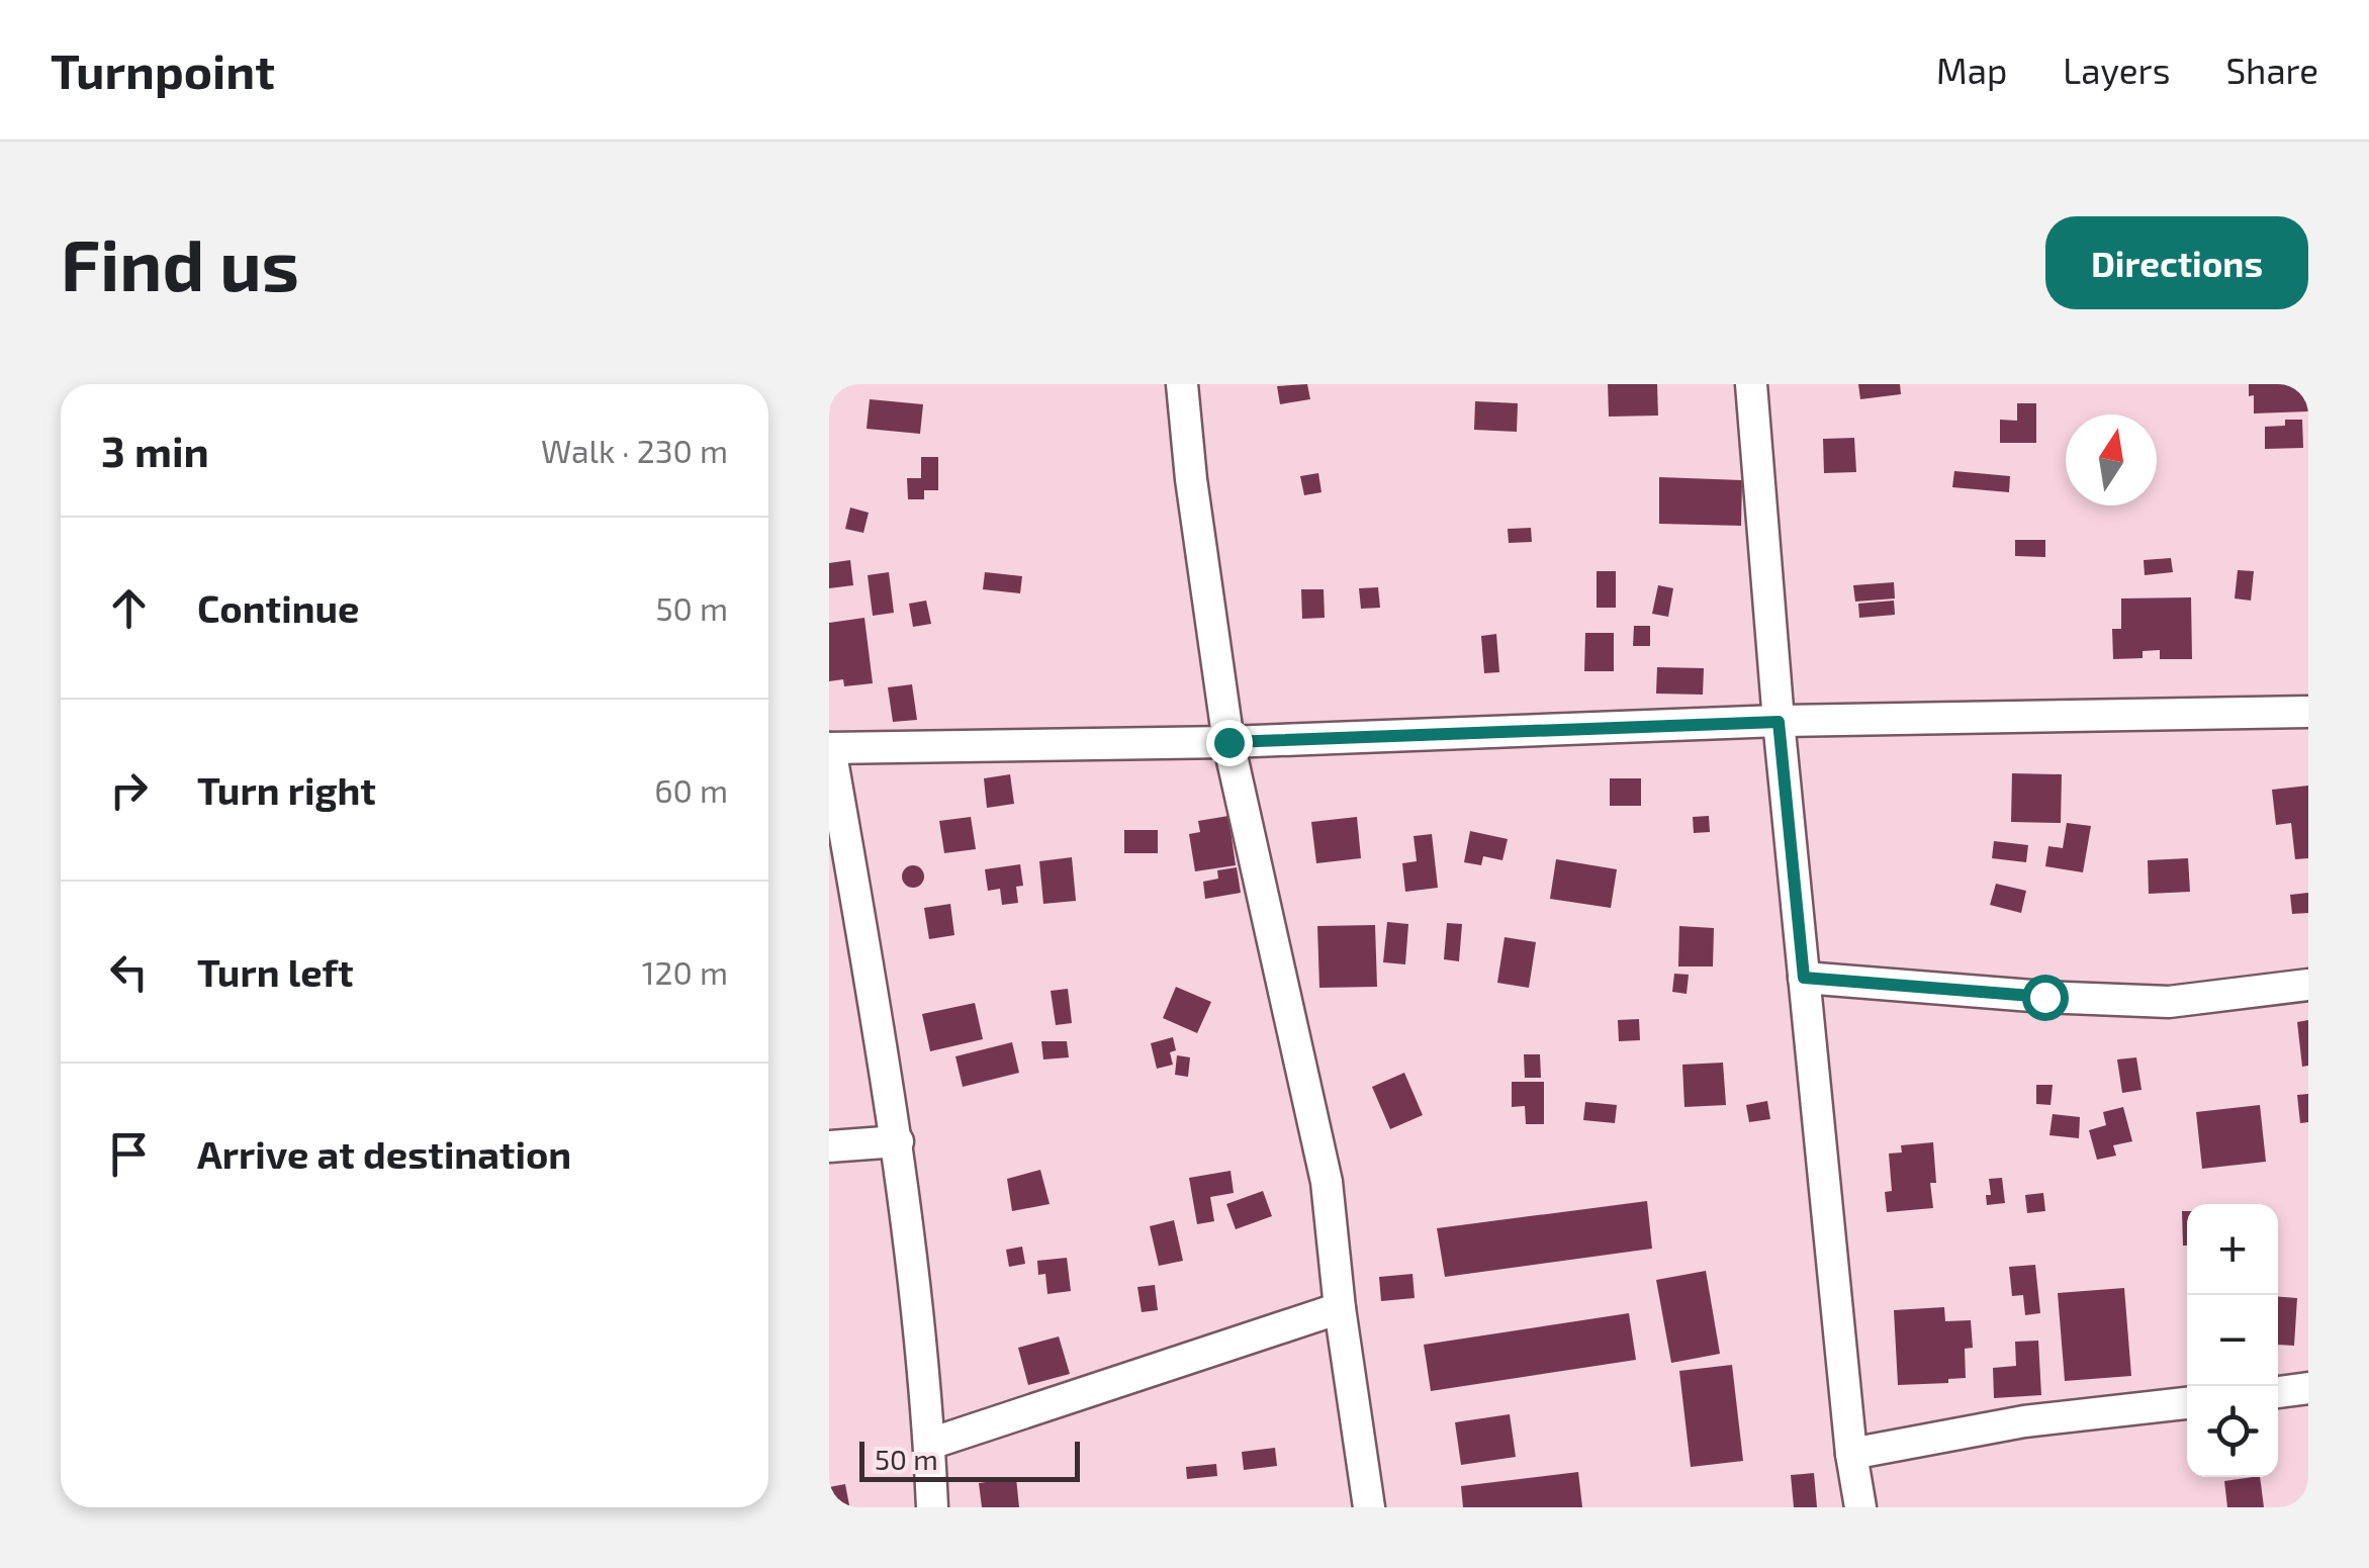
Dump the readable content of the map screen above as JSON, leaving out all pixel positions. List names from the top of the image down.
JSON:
{
  "scale_bar": "50 m",
  "north": "top",
  "page": {
    "header": "Turnpoint",
    "nav": ["Map", "Layers", "Share"],
    "buttons": "Directions",
    "title": "Find us",
    "heading": ["3 min", "Walk · 230 m"],
    "list": [
      ["Continue", "50 m"],
      ["Turn right", "60 m"],
      ["Turn left", "120 m"],
      "Arrive at destination"
    ],
    "map_buttons": ["+", "−"],
    "scale": "50 m"
  }
}
